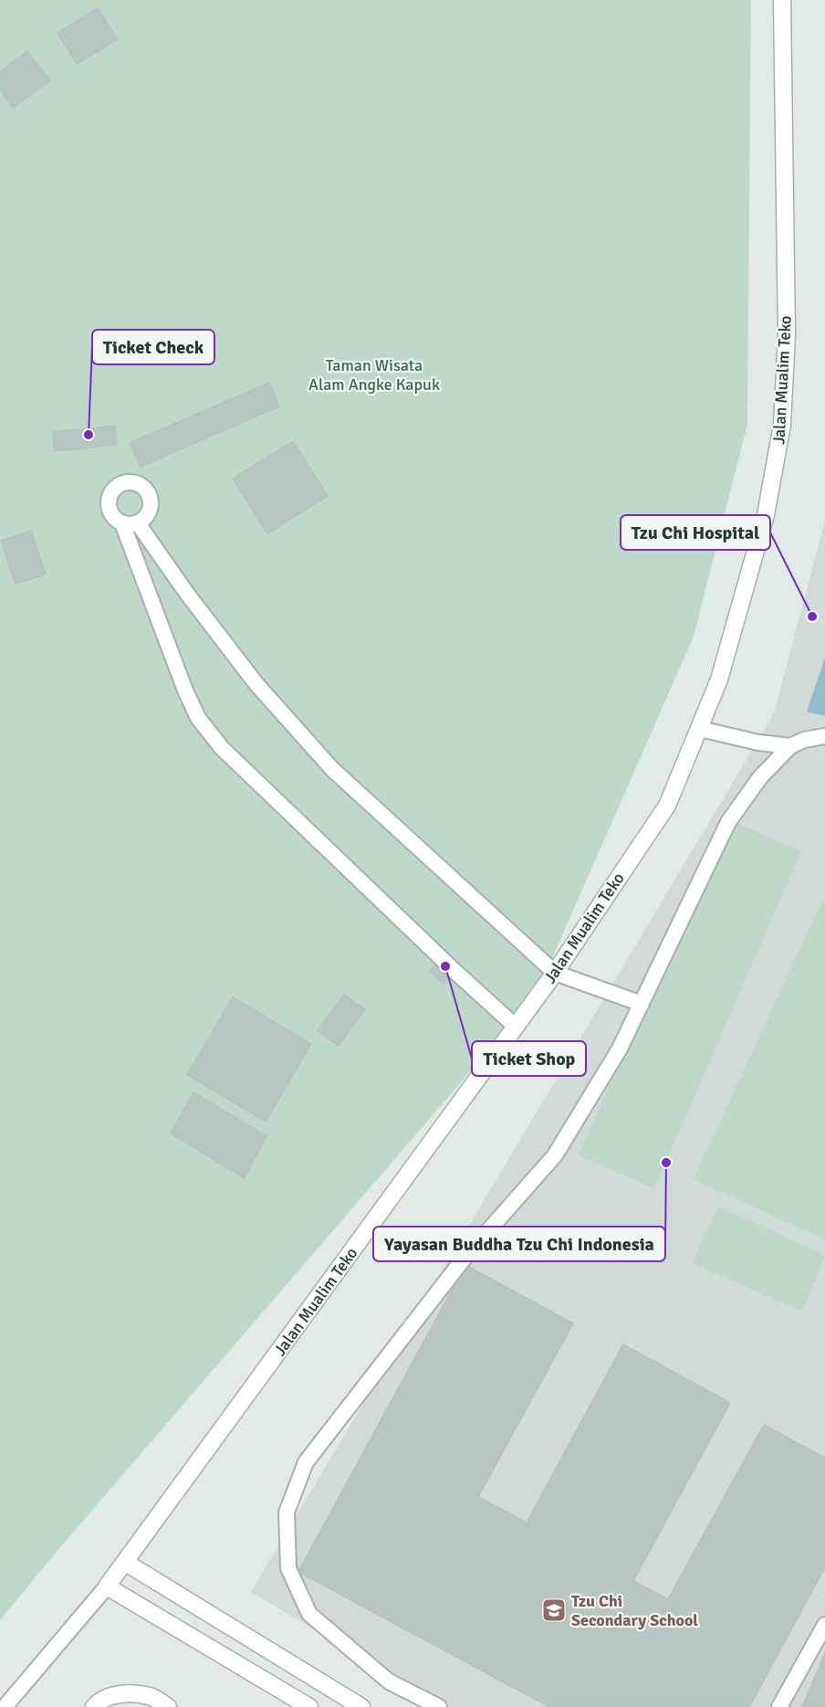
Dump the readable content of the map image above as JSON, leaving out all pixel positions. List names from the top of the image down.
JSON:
{
  "streets": {
    "street": ["Jalan Mualim Teko"]
  },
  "parks": ["Taman Wisata Alam Angke Kapuk"],
  "places": {
    "other": [
      "Ticket Check",
      "Tzu Chi Hospital",
      "Ticket Shop",
      "Yayasan Buddha Tzu Chi Indonesia"
    ],
    "school or university": ["Tzu Chi Secondary School"]
  }
}
